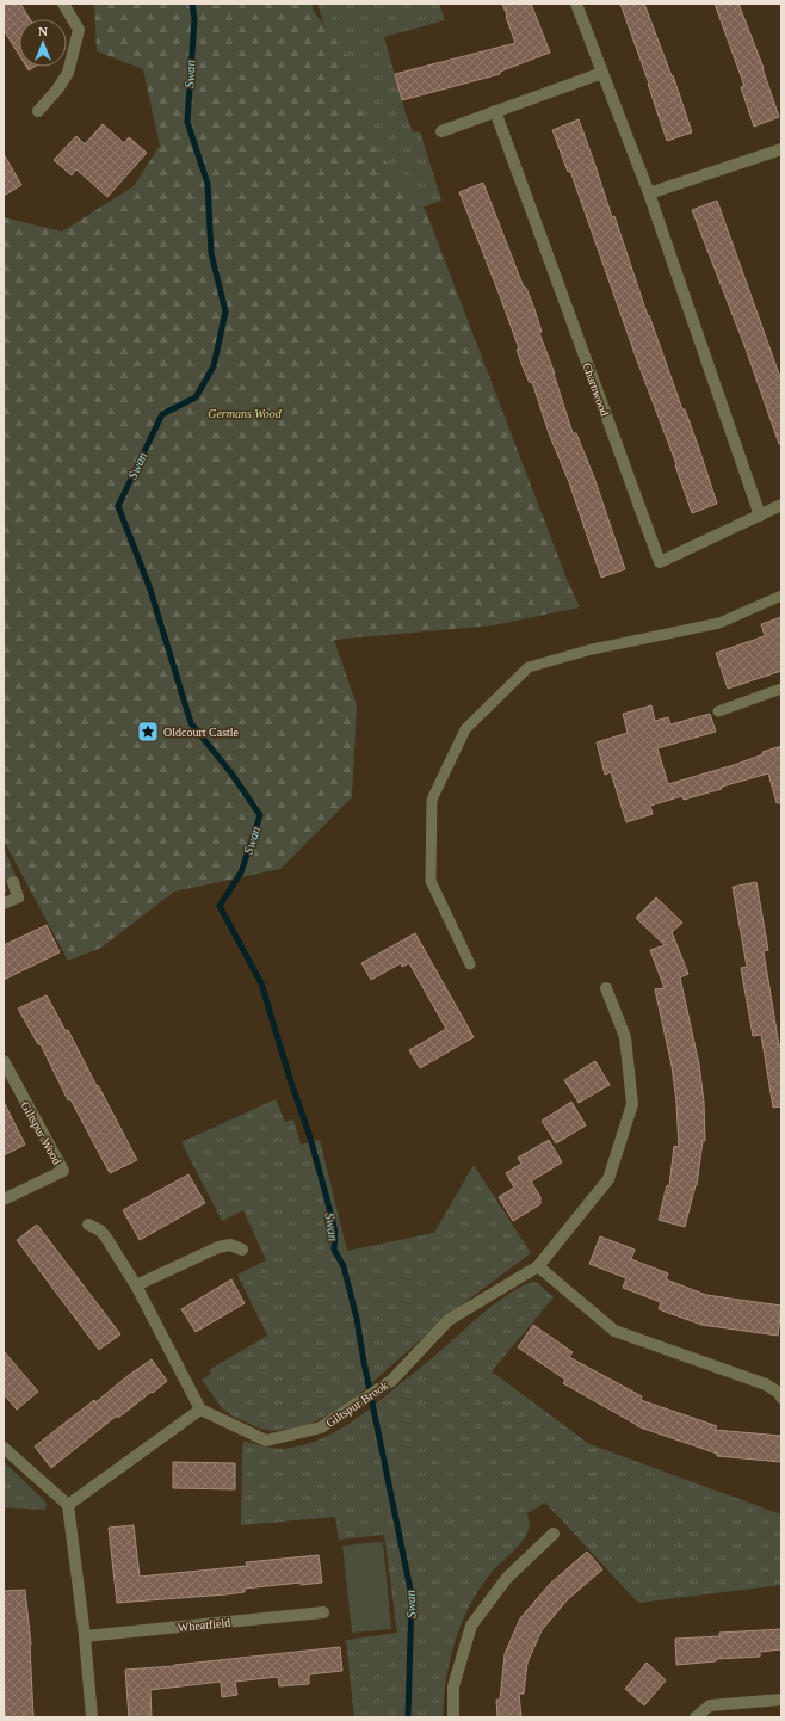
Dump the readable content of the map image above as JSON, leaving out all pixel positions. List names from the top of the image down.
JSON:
{
  "streets": {
    "street": [
      "Charnwood",
      "Giltspur Wood",
      "Giltspur Brook",
      "Wheatfield"
    ]
  },
  "water": ["Swan"],
  "parks": ["Germans Wood"],
  "places": {
    "place": ["Oldcourt Castle"]
  },
  "north": "top"
}
